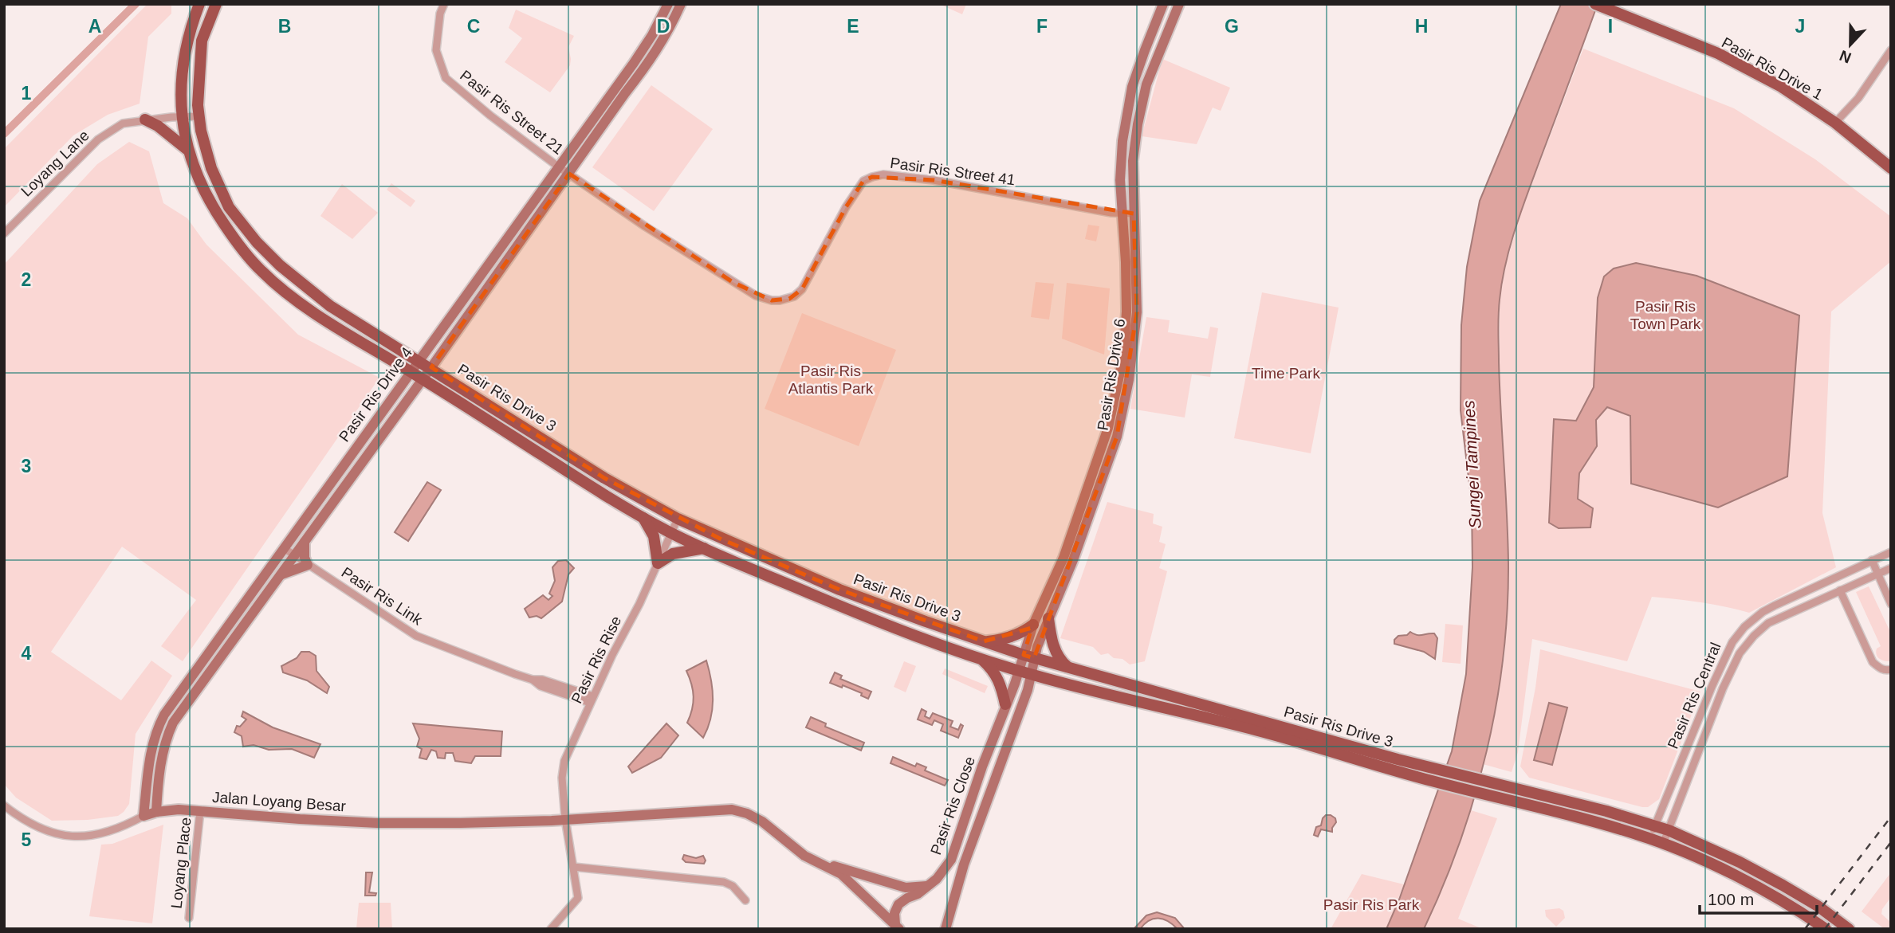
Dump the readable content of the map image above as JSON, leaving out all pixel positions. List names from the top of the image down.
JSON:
{
  "streets": {
    "main road": ["Pasir Ris Drive 1", "Pasir Ris Drive 3"],
    "street": [
      "Pasir Ris Street 21",
      "Loyang Lane",
      "Pasir Ris Street 41",
      "Pasir Ris Drive 6",
      "Pasir Ris Drive 4",
      "Pasir Ris Link",
      "Pasir Ris Rise",
      "Pasir Ris Central",
      "Jalan Loyang Besar",
      "Pasir Ris Close",
      "Loyang Place"
    ]
  },
  "crossings": [
    ["Pasir Ris Street 21", "Pasir Ris Street 41"],
    ["Pasir Ris Street 21", "Pasir Ris Drive 4"],
    ["Loyang Lane", "Pasir Ris Drive 3"],
    ["Pasir Ris Street 41", "Pasir Ris Drive 6"],
    ["Pasir Ris Street 41", "Pasir Ris Drive 4"],
    ["Pasir Ris Drive 6", "Pasir Ris Drive 3"],
    ["Pasir Ris Drive 6", "Pasir Ris Close"],
    ["Pasir Ris Drive 4", "Pasir Ris Drive 3"],
    ["Pasir Ris Drive 4", "Pasir Ris Link"],
    ["Pasir Ris Drive 4", "Jalan Loyang Besar"],
    ["Pasir Ris Drive 3", "Pasir Ris Rise"],
    ["Pasir Ris Drive 3", "Pasir Ris Central"],
    ["Pasir Ris Drive 3", "Pasir Ris Close"],
    ["Pasir Ris Link", "Pasir Ris Rise"],
    ["Pasir Ris Rise", "Jalan Loyang Besar"],
    ["Jalan Loyang Besar", "Pasir Ris Close"],
    ["Jalan Loyang Besar", "Loyang Place"]
  ],
  "water": ["Sungei Tampines"],
  "parks": [
    "Pasir Ris Town Park",
    "Pasir Ris Atlantis Park",
    "Time Park",
    "Pasir Ris Park"
  ],
  "scale_bar": "100 m",
  "north": "bottom",
  "grid": {
    "columns": [
      "A",
      "B",
      "C",
      "D",
      "E",
      "F",
      "G",
      "H",
      "I",
      "J"
    ],
    "rows": [
      "1",
      "2",
      "3",
      "4",
      "5"
    ]
  }
}
